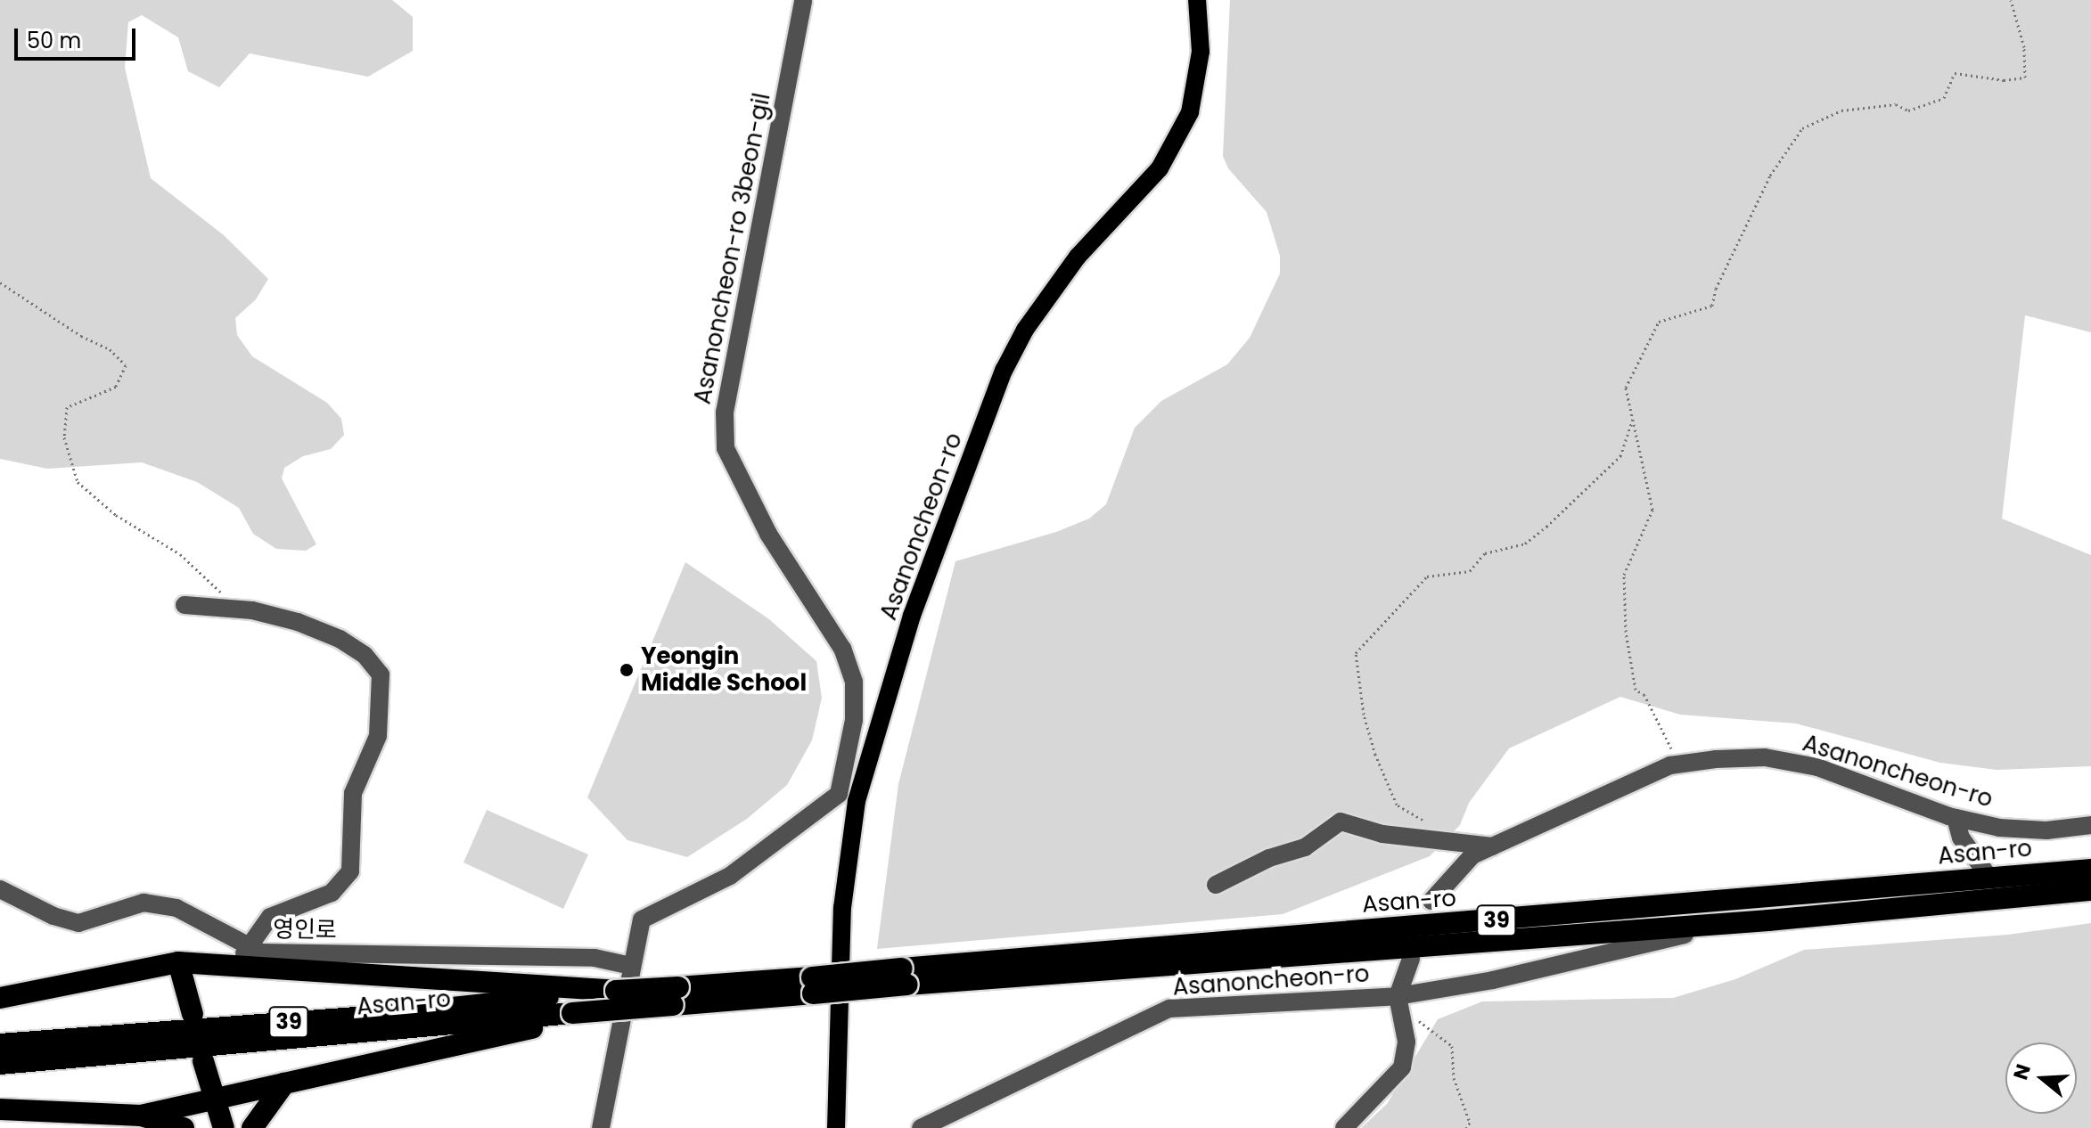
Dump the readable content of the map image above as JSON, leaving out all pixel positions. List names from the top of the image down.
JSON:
{
  "streets": {
    "highway": ["Asan-ro", "39"],
    "main road": ["Asanoncheon-ro"],
    "street": ["Asanoncheon-ro 3beon-gil", "영인로"]
  },
  "places": ["Yeongin Middle School"],
  "scale_bar": "50 m",
  "north": "left"
}
